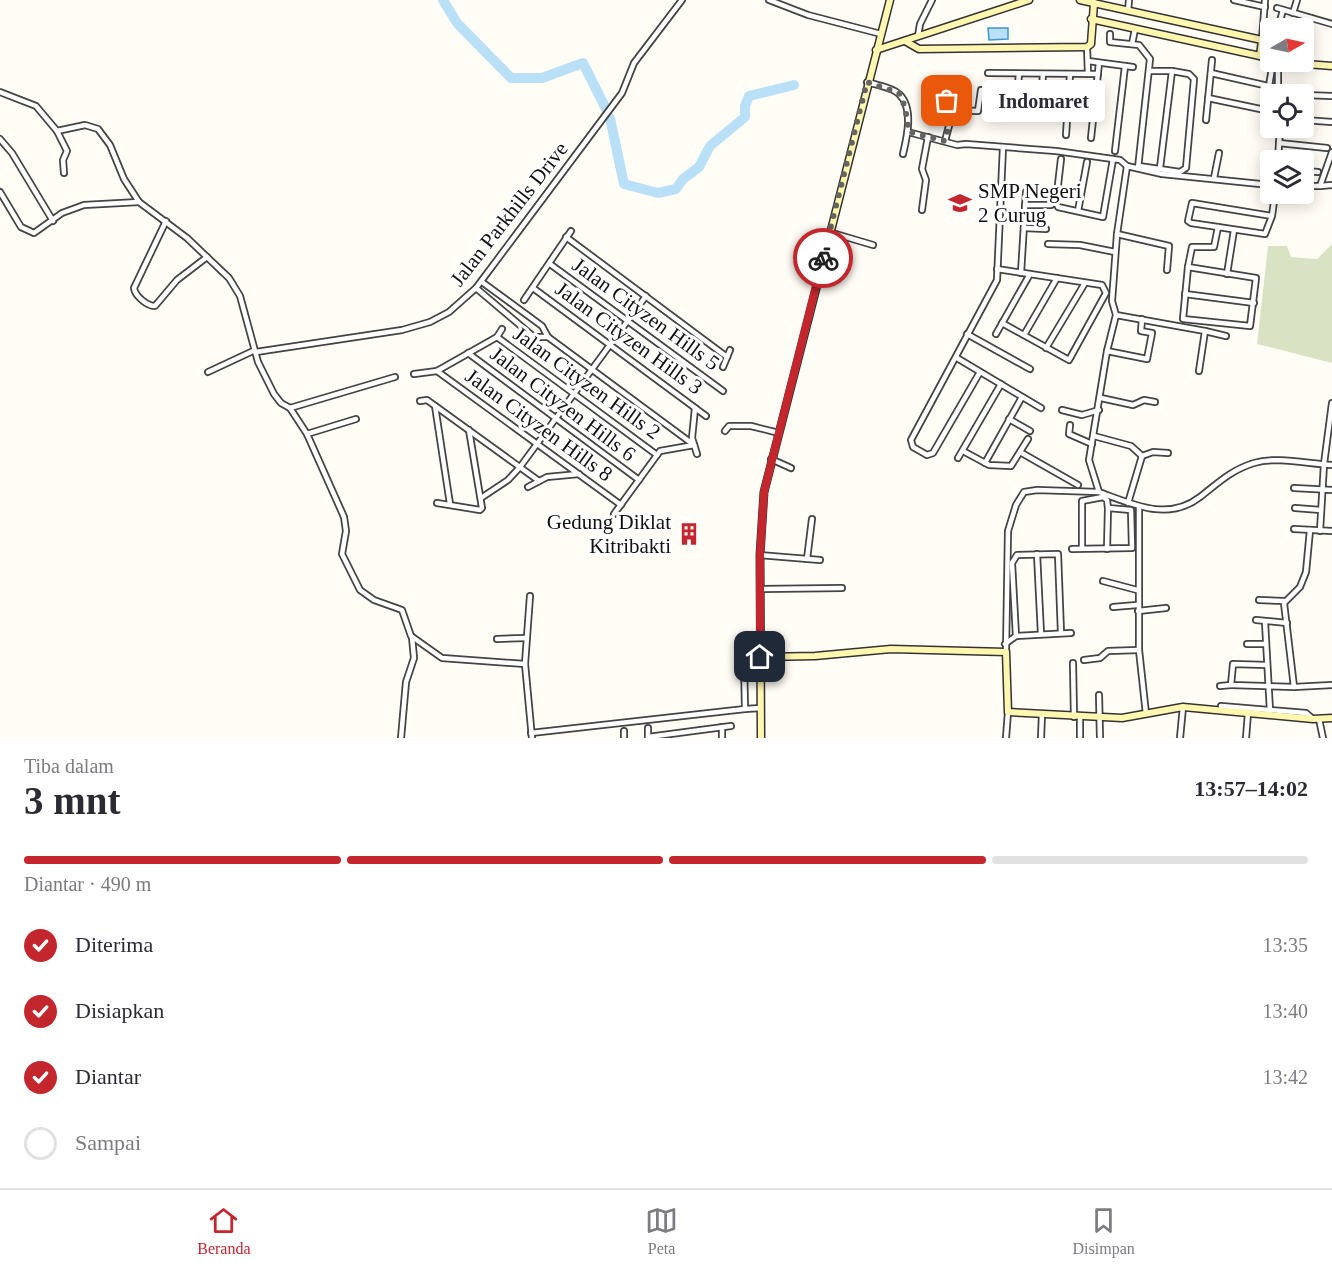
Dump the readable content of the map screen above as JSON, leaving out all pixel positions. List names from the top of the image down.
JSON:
{
  "streets": {
    "street": [
      "Jalan Parkhills Drive",
      "Jalan Cityzen Hills 5",
      "Jalan Cityzen Hills 3",
      "Jalan Cityzen Hills 2",
      "Jalan Cityzen Hills 6",
      "Jalan Cityzen Hills 8"
    ]
  },
  "places": {
    "other": ["Indomaret"],
    "school or university": ["SMP Negeri 2 Curug"],
    "building": ["Gedung Diklat Kitribakti"]
  },
  "north": "right",
  "page": {
    "bubble": "Indomaret",
    "heading": ["3 mnt", "Tiba dalam", "13:57–14:02"],
    "bar": "Diantar · 490 m",
    "list": [
      ["Diterima", "13:35"],
      ["Disiapkan", "13:40"],
      ["Diantar", "13:42"],
      "Sampai"
    ],
    "tabs": ["Beranda", "Peta", "Disimpan"]
  }
}
